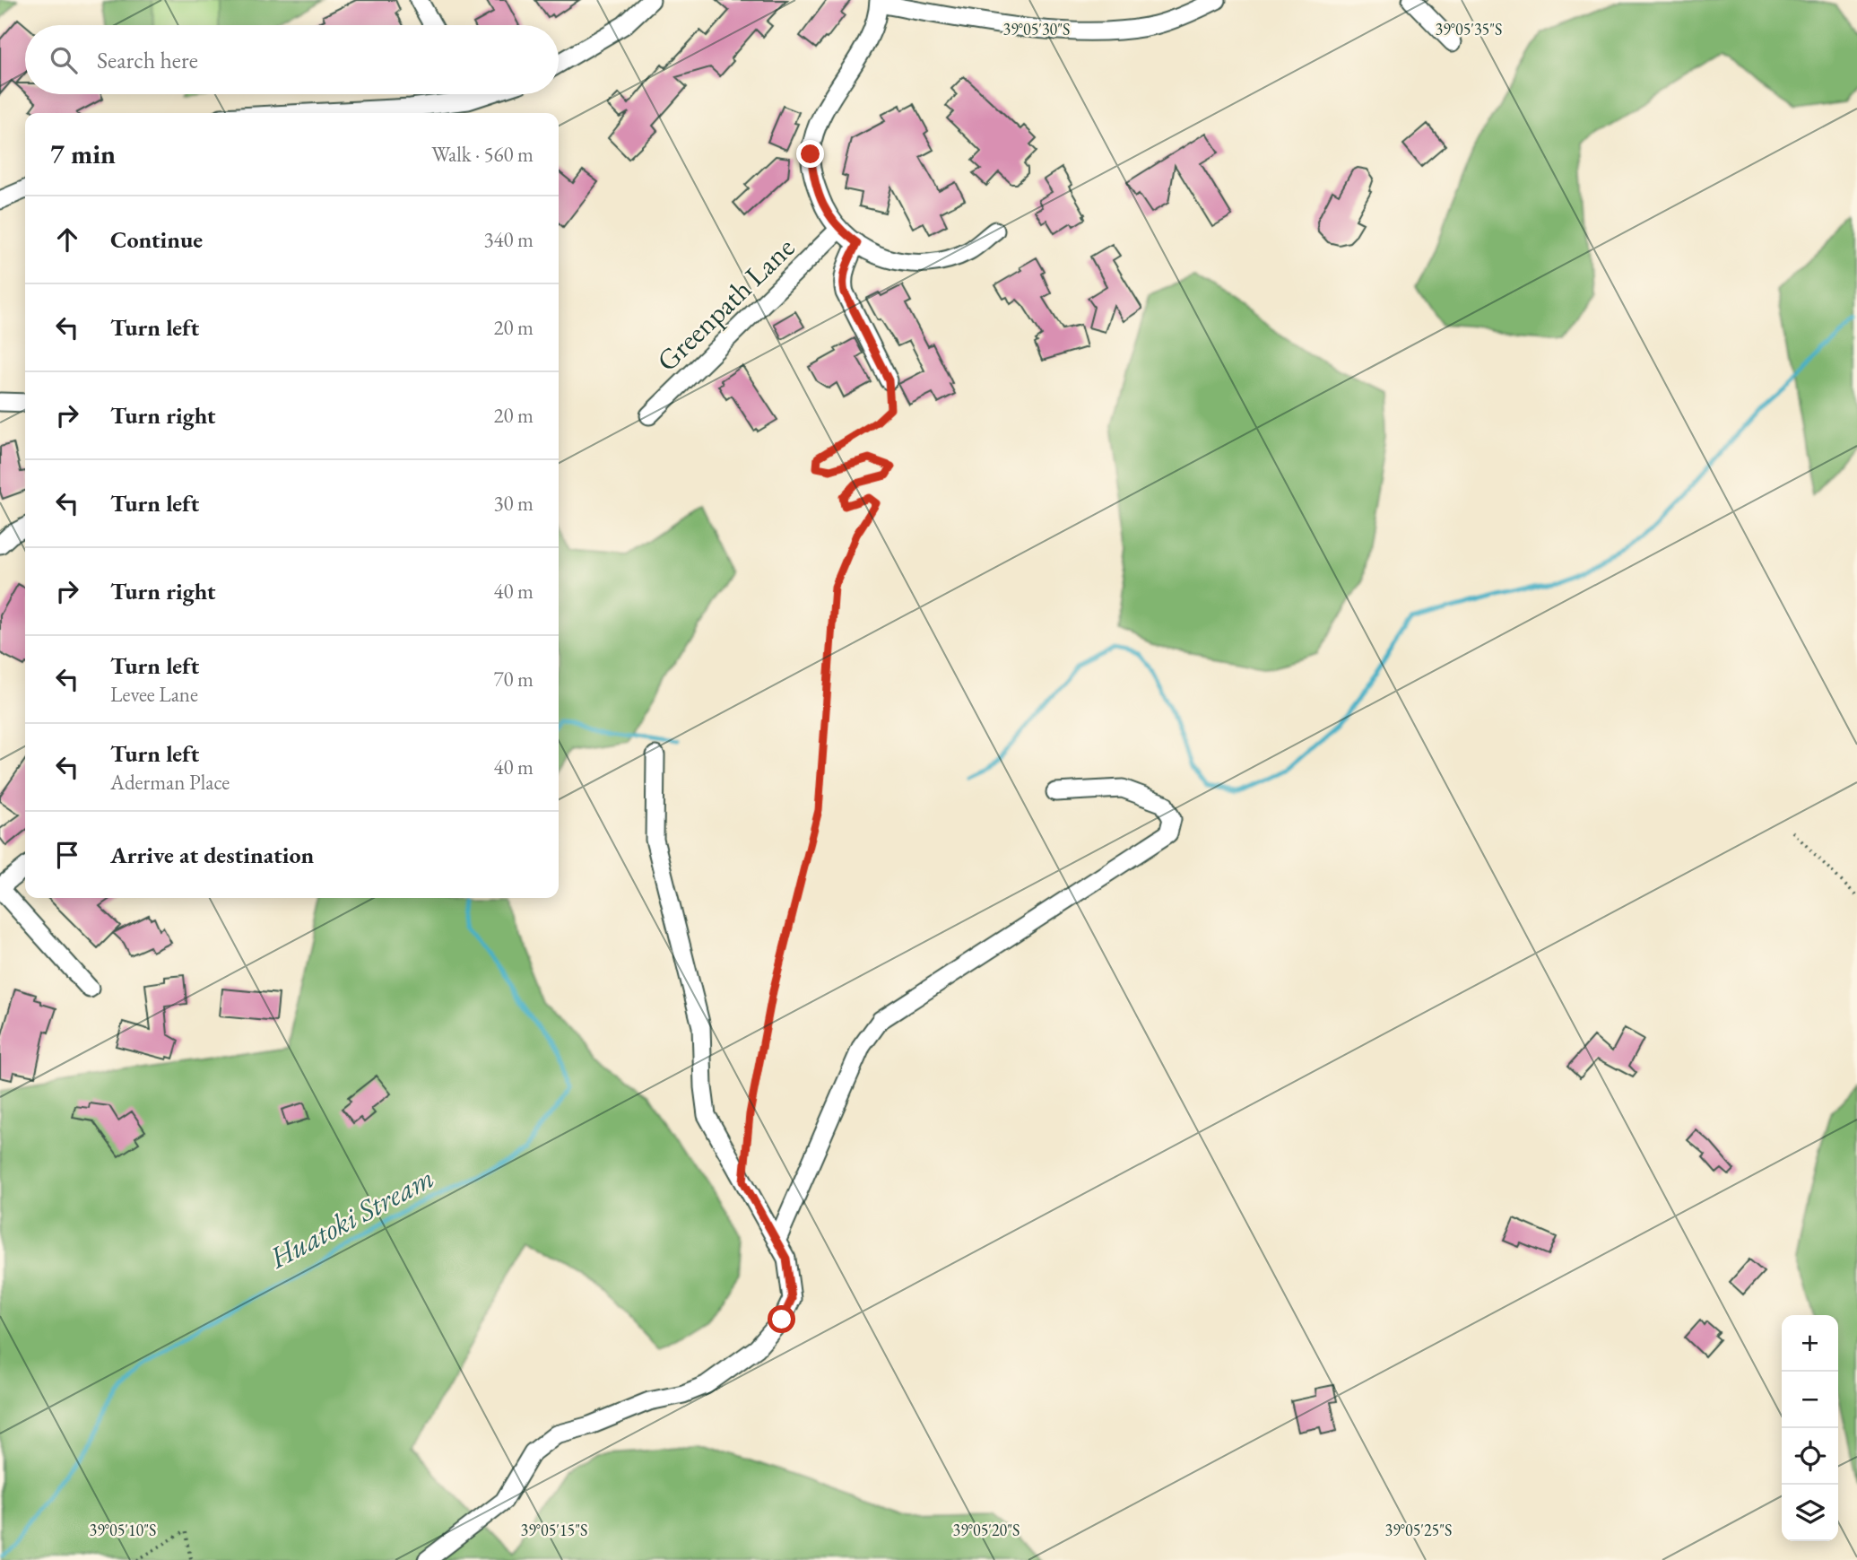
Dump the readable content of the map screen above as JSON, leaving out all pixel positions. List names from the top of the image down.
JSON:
{
  "streets": {
    "street": ["Greenpath Lane"]
  },
  "water": ["Huatoki Stream"],
  "page": {
    "search": "Search here",
    "heading": ["7 min", "Walk · 560 m"],
    "list": [
      ["Continue", "340 m"],
      ["Turn left", "20 m"],
      ["Turn right", "20 m"],
      ["Turn left", "30 m"],
      ["Turn right", "40 m"],
      ["Turn left", "Levee Lane", "70 m"],
      ["Turn left", "Aderman Place", "40 m"],
      "Arrive at destination"
    ],
    "map_buttons": ["+", "−"]
  },
  "coordinates": [
    "39°05'30\"S",
    "39°05'35\"S",
    "39°05'10\"S",
    "39°05'15\"S",
    "39°05'20\"S",
    "39°05'25\"S"
  ]
}
